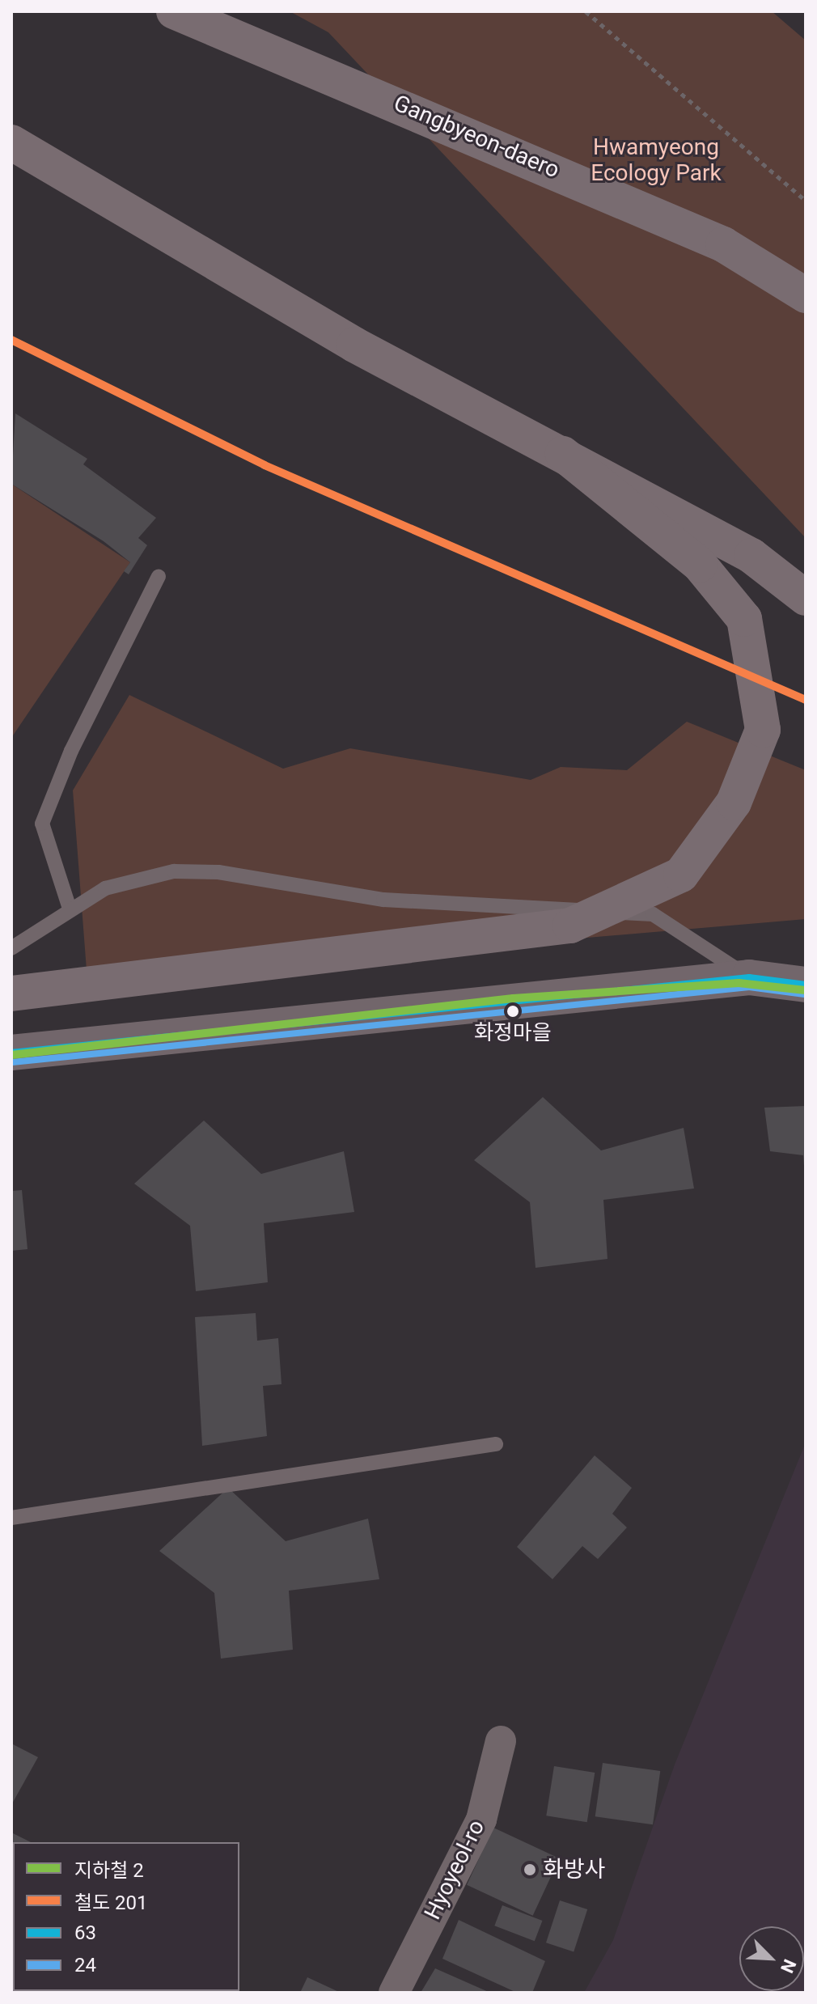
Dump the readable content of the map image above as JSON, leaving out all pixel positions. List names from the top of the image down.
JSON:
{
  "streets": {
    "highway": ["Gangbyeon-daero"],
    "street": ["Hyoyeol-ro"]
  },
  "parks": ["Hwamyeong Ecology Park"],
  "places": ["화정마을", "화방사"],
  "lines": [
    "rail line 201",
    "transit line 63",
    "metro line 2",
    "transit line 24"
  ],
  "legend": [
    "지하철 2",
    "철도 201",
    "63",
    "24"
  ],
  "north": "bottom right"
}
